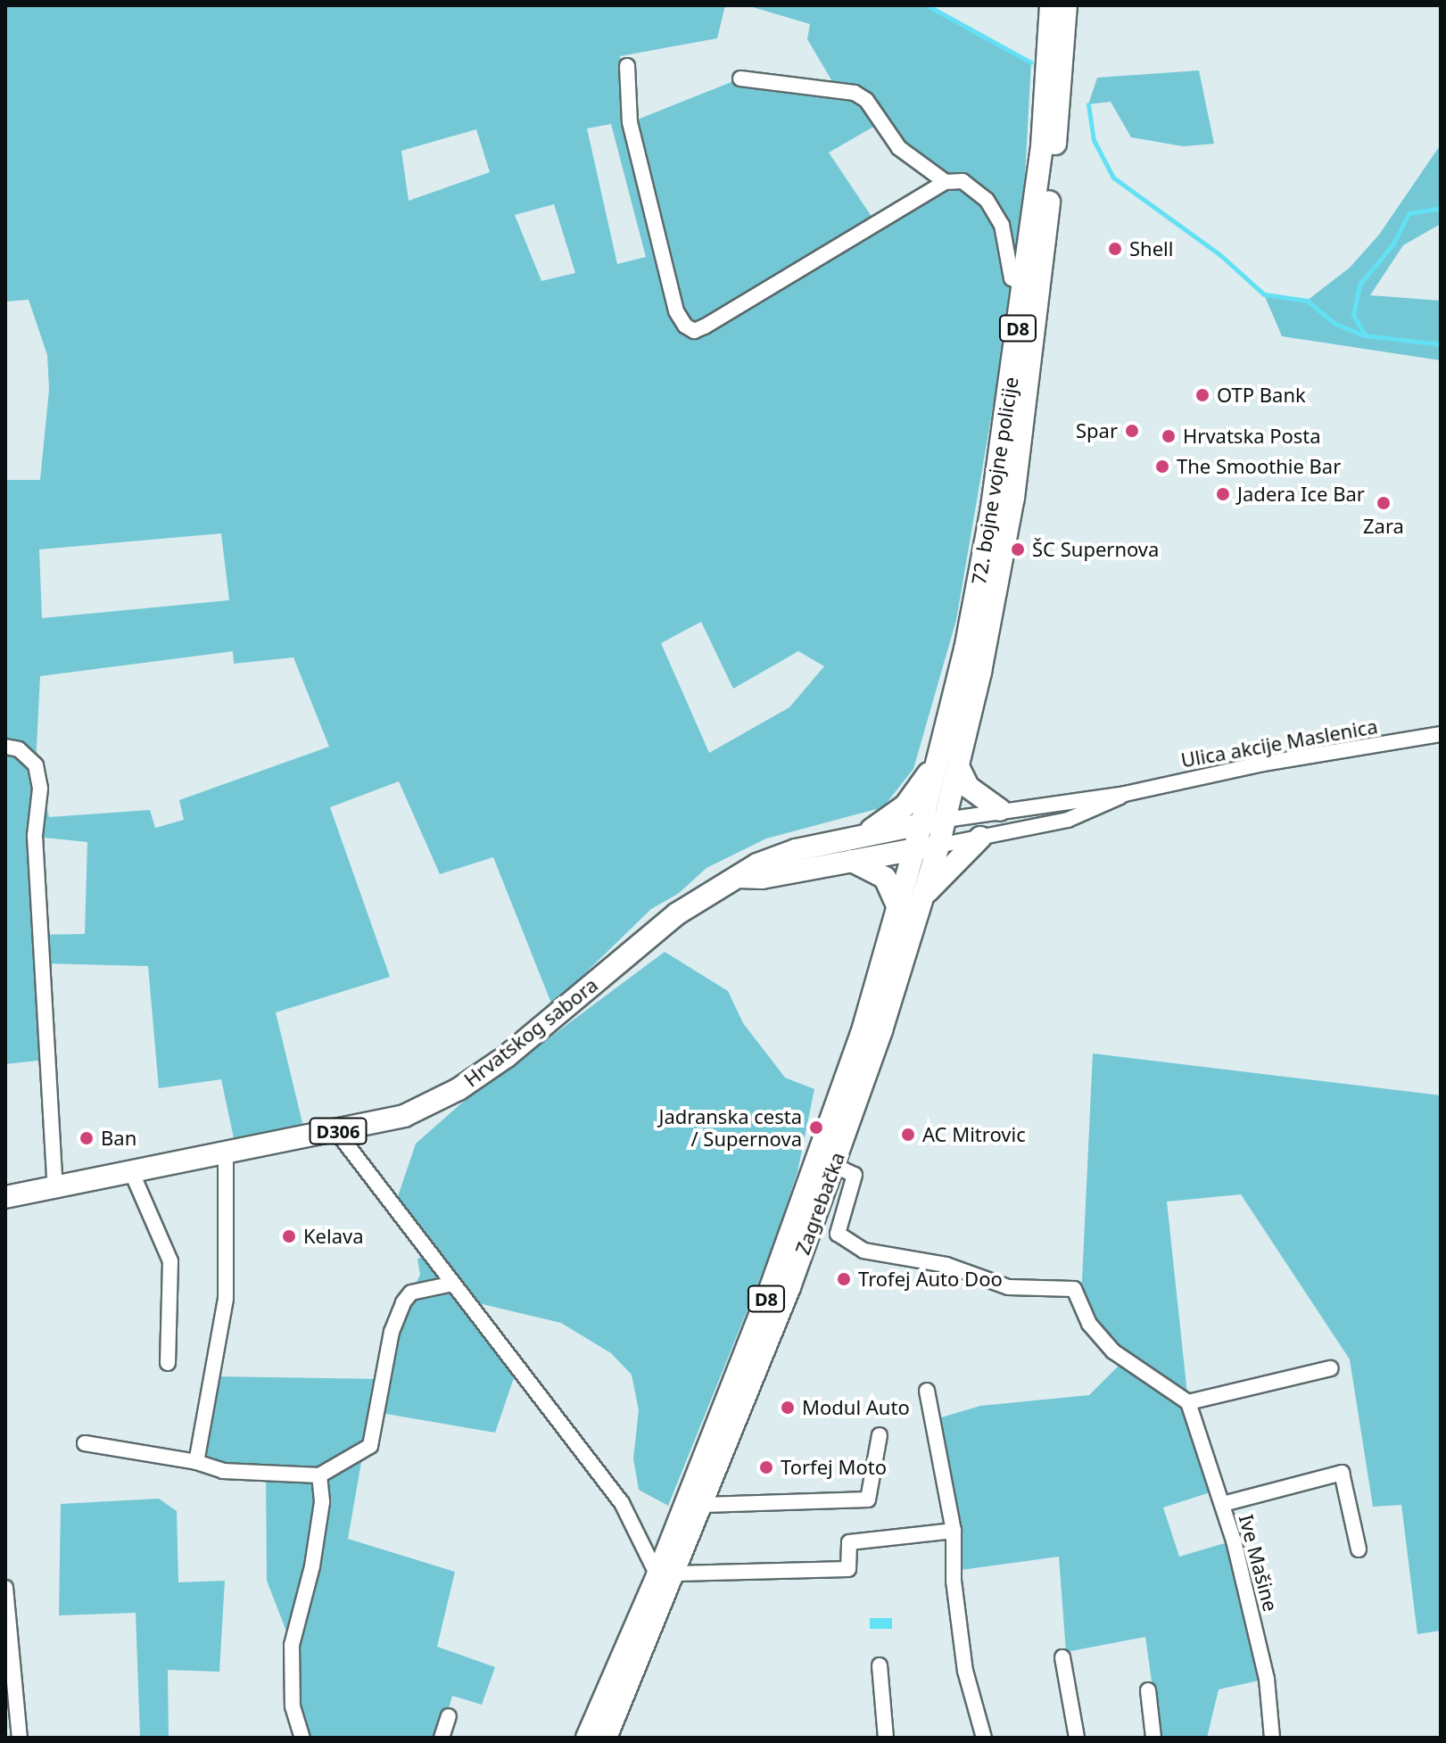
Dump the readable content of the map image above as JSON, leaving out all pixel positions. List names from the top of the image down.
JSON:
{
  "streets": {
    "main road": [
      "D8",
      "72. bojne vojne policije",
      "Hrvatskog sabora",
      "D306",
      "Zagrebačka"
    ],
    "street": ["Ulica akcije Maslenica", "Ive Mašine"]
  },
  "crossings": [
    ["72. bojne vojne policije", "Ulica akcije Maslenica"],
    ["72. bojne vojne policije", "Hrvatskog sabora"],
    ["72. bojne vojne policije", "Zagrebačka"],
    ["Ulica akcije Maslenica", "Hrvatskog sabora"],
    ["Ulica akcije Maslenica", "Zagrebačka"],
    ["Hrvatskog sabora", "Zagrebačka"]
  ],
  "places": [
    "Shell",
    "OTP Bank",
    "Spar",
    "Hrvatska Posta",
    "The Smoothie Bar",
    "Jadera Ice Bar",
    "Zara",
    "ŠC Supernova",
    "Jadranska cesta / Supernova",
    "AC Mitrovic",
    "Ban",
    "Kelava",
    "Trofej Auto Doo",
    "Modul Auto",
    "Torfej Moto"
  ]
}
